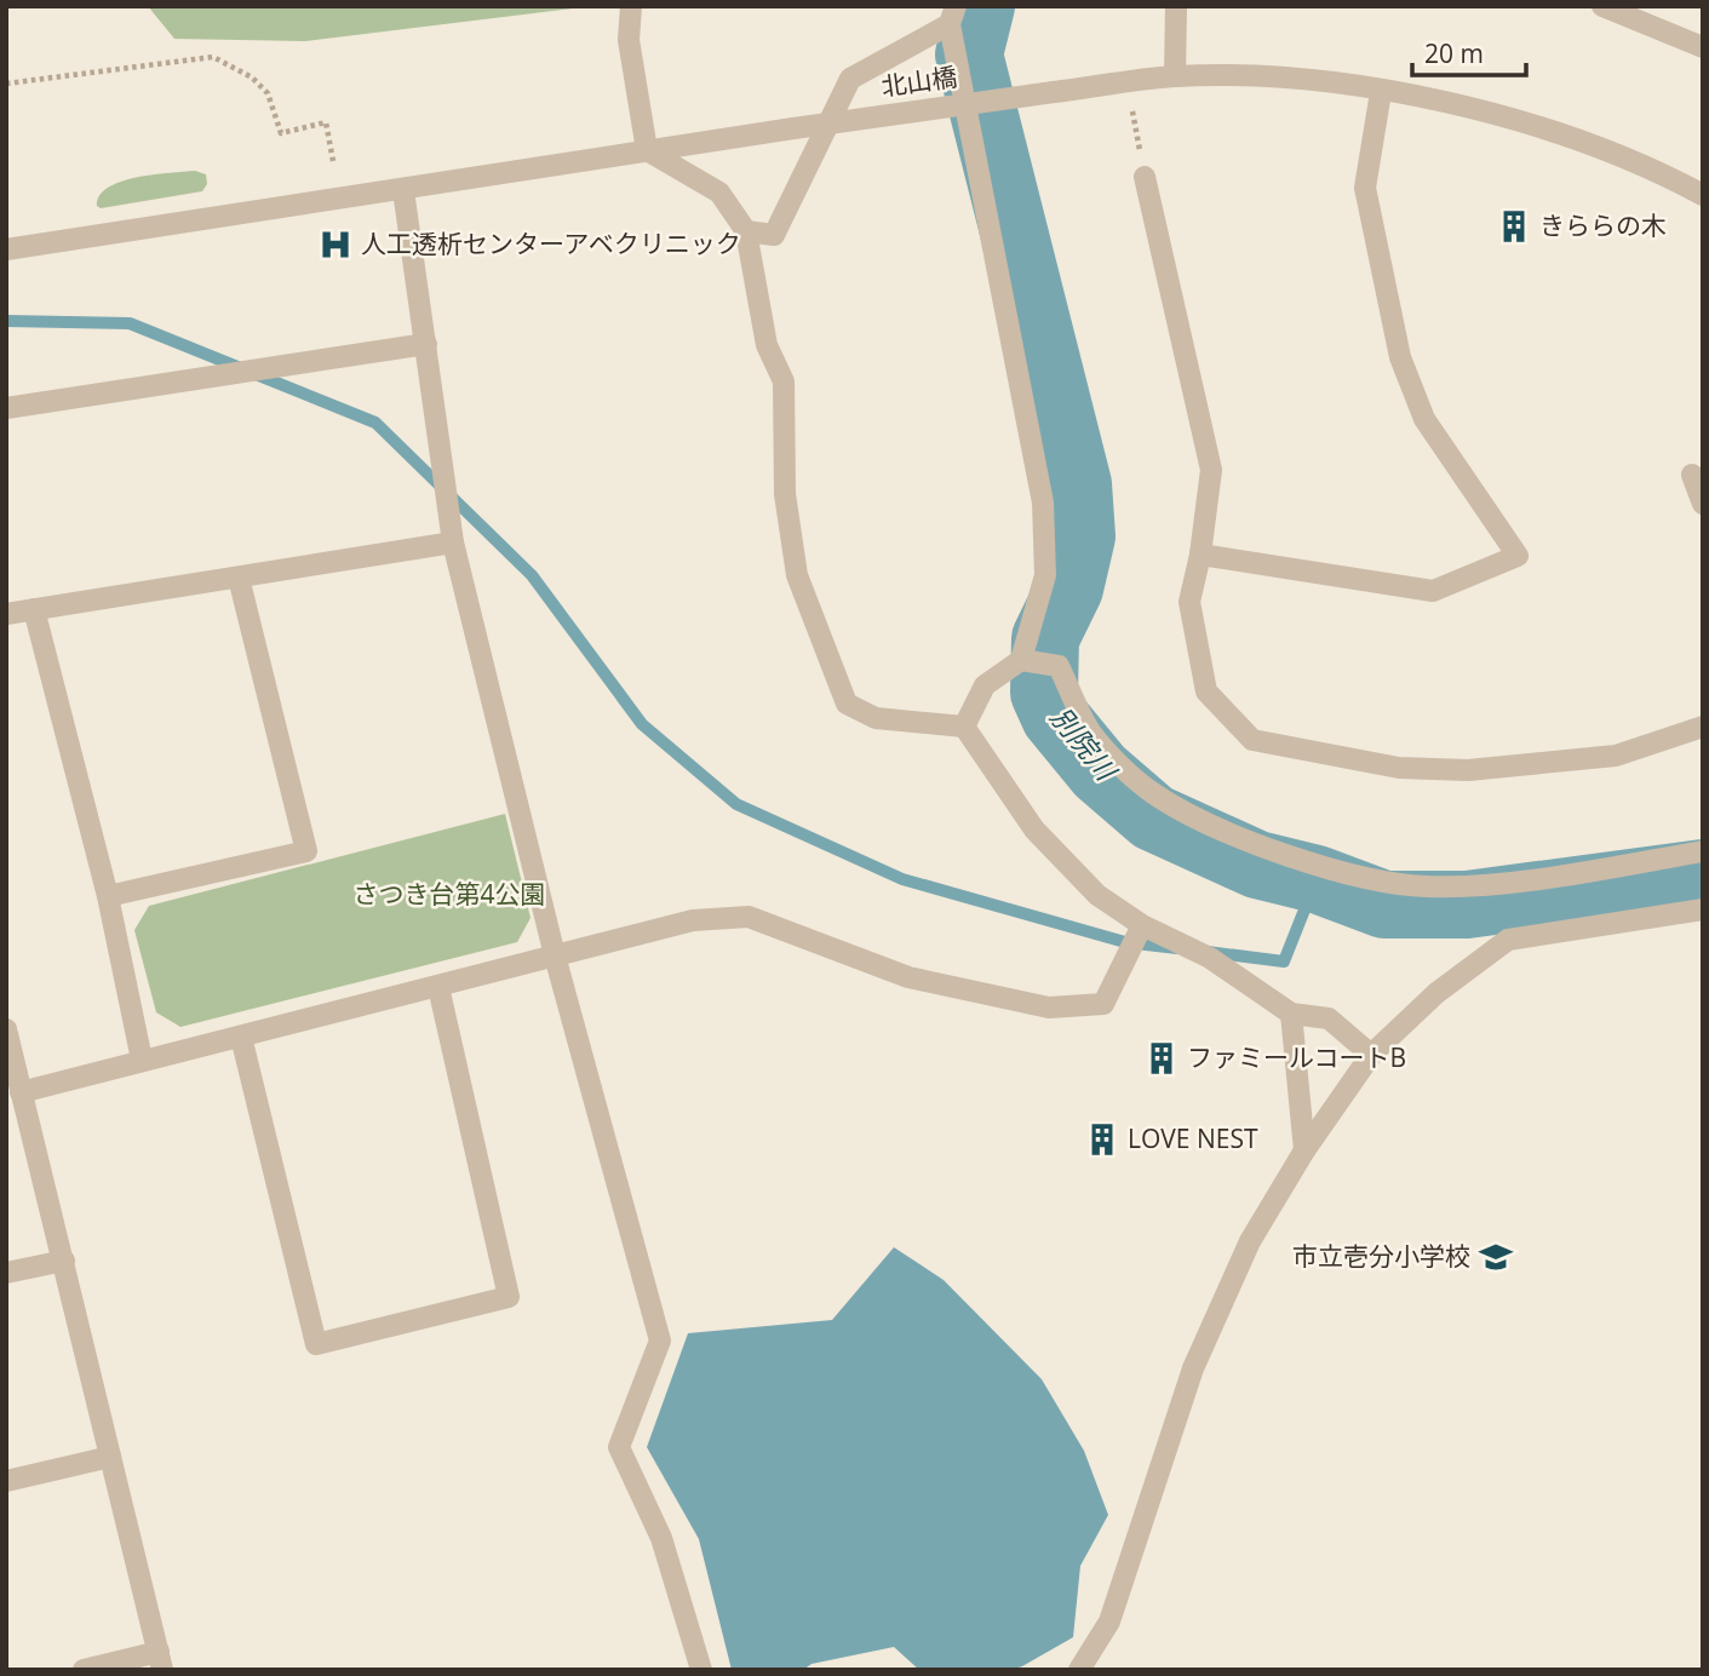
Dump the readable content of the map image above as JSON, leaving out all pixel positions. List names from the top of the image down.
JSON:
{
  "streets": {
    "street": ["北山橋"]
  },
  "water": ["別院川"],
  "parks": ["さつき台第4公園"],
  "places": {
    "building": ["きららの木", "ファミールコートB", "LOVE NEST"],
    "hospital": ["人工透析センターアベクリニック"],
    "school or university": ["市立壱分小学校"]
  },
  "scale_bar": "20 m"
}
